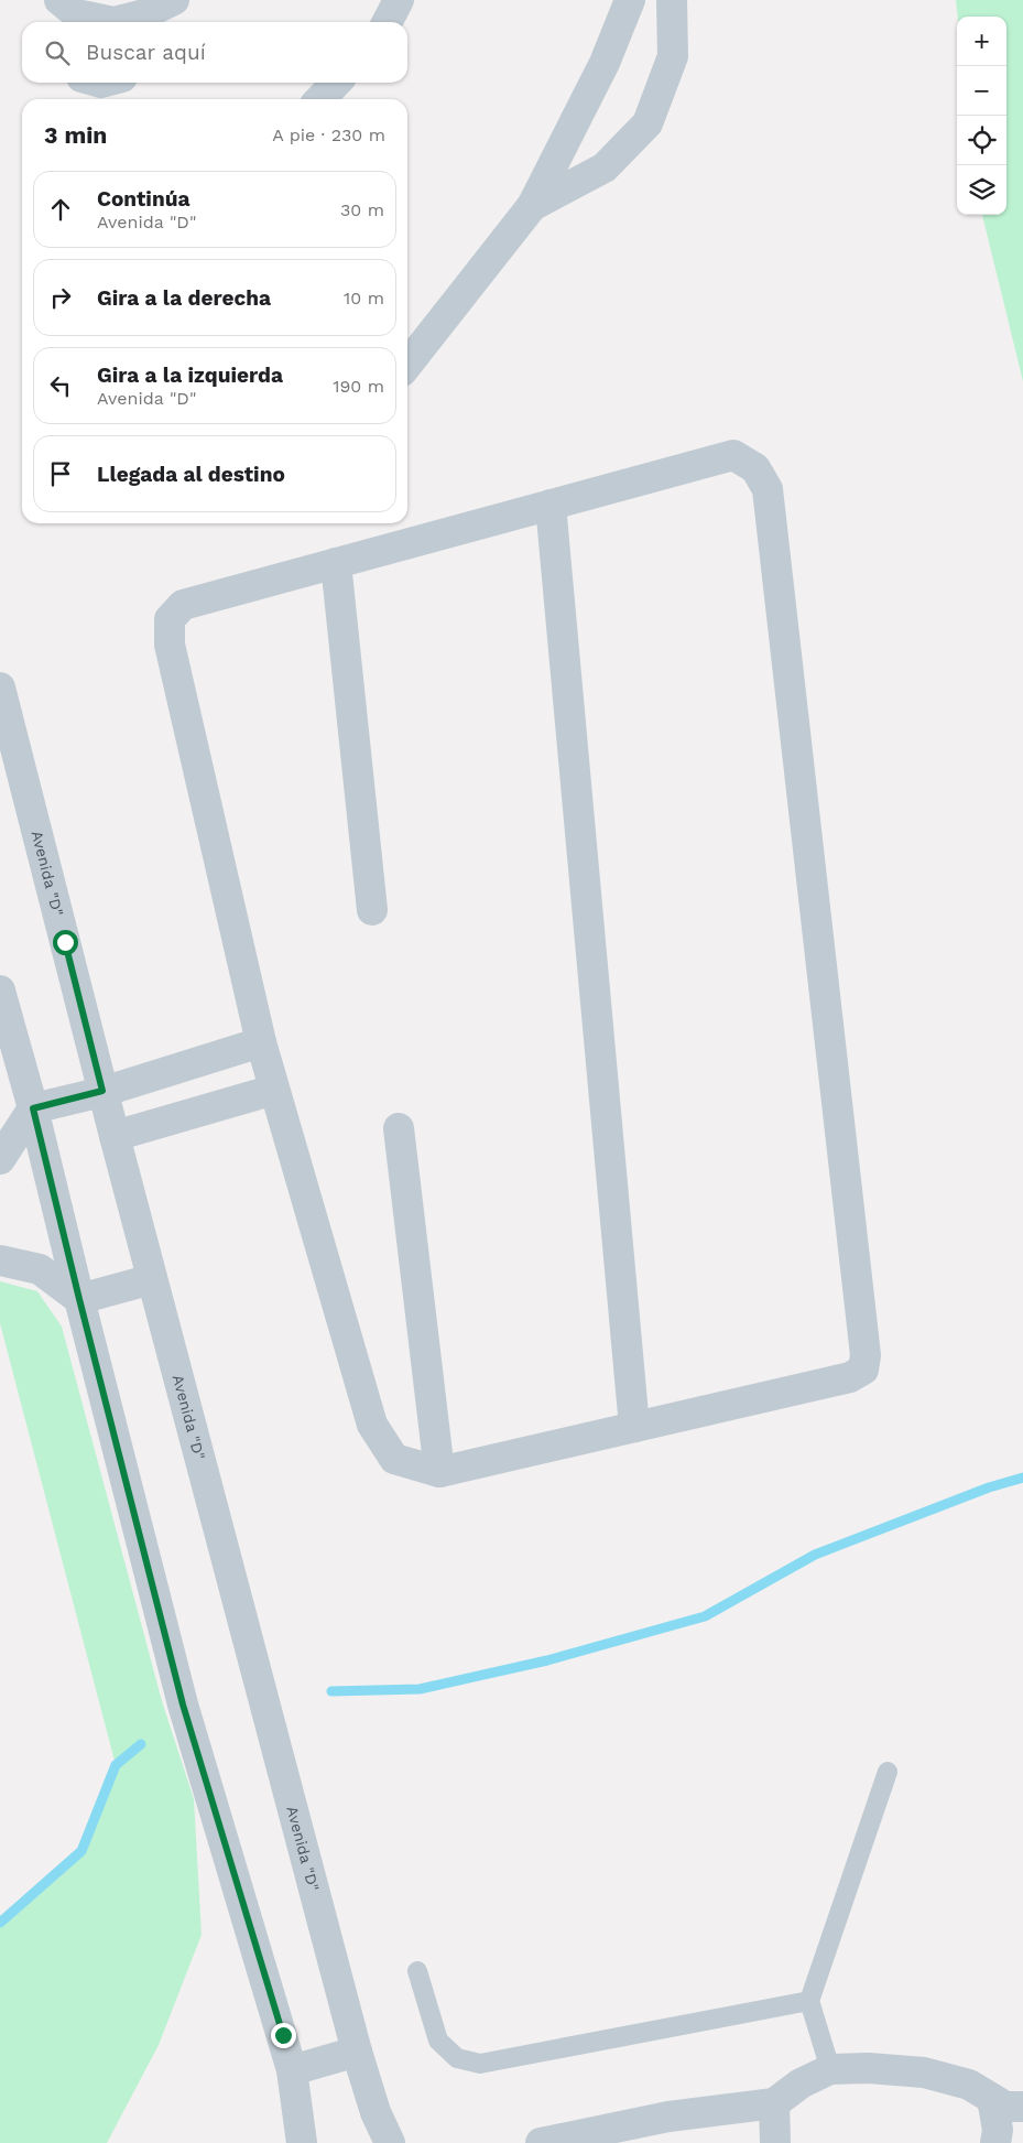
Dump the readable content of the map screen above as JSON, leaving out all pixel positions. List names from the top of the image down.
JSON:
{
  "streets": {
    "street": ["Avenida \"D\""]
  },
  "page": {
    "map_buttons": ["+", "−"],
    "search": "Buscar aquí",
    "heading": ["3 min", "A pie · 230 m"],
    "list": [
      ["Continúa", "Avenida \"D\"", "30 m"],
      ["Gira a la derecha", "10 m"],
      ["Gira a la izquierda", "Avenida \"D\"", "190 m"],
      "Llegada al destino"
    ]
  }
}
